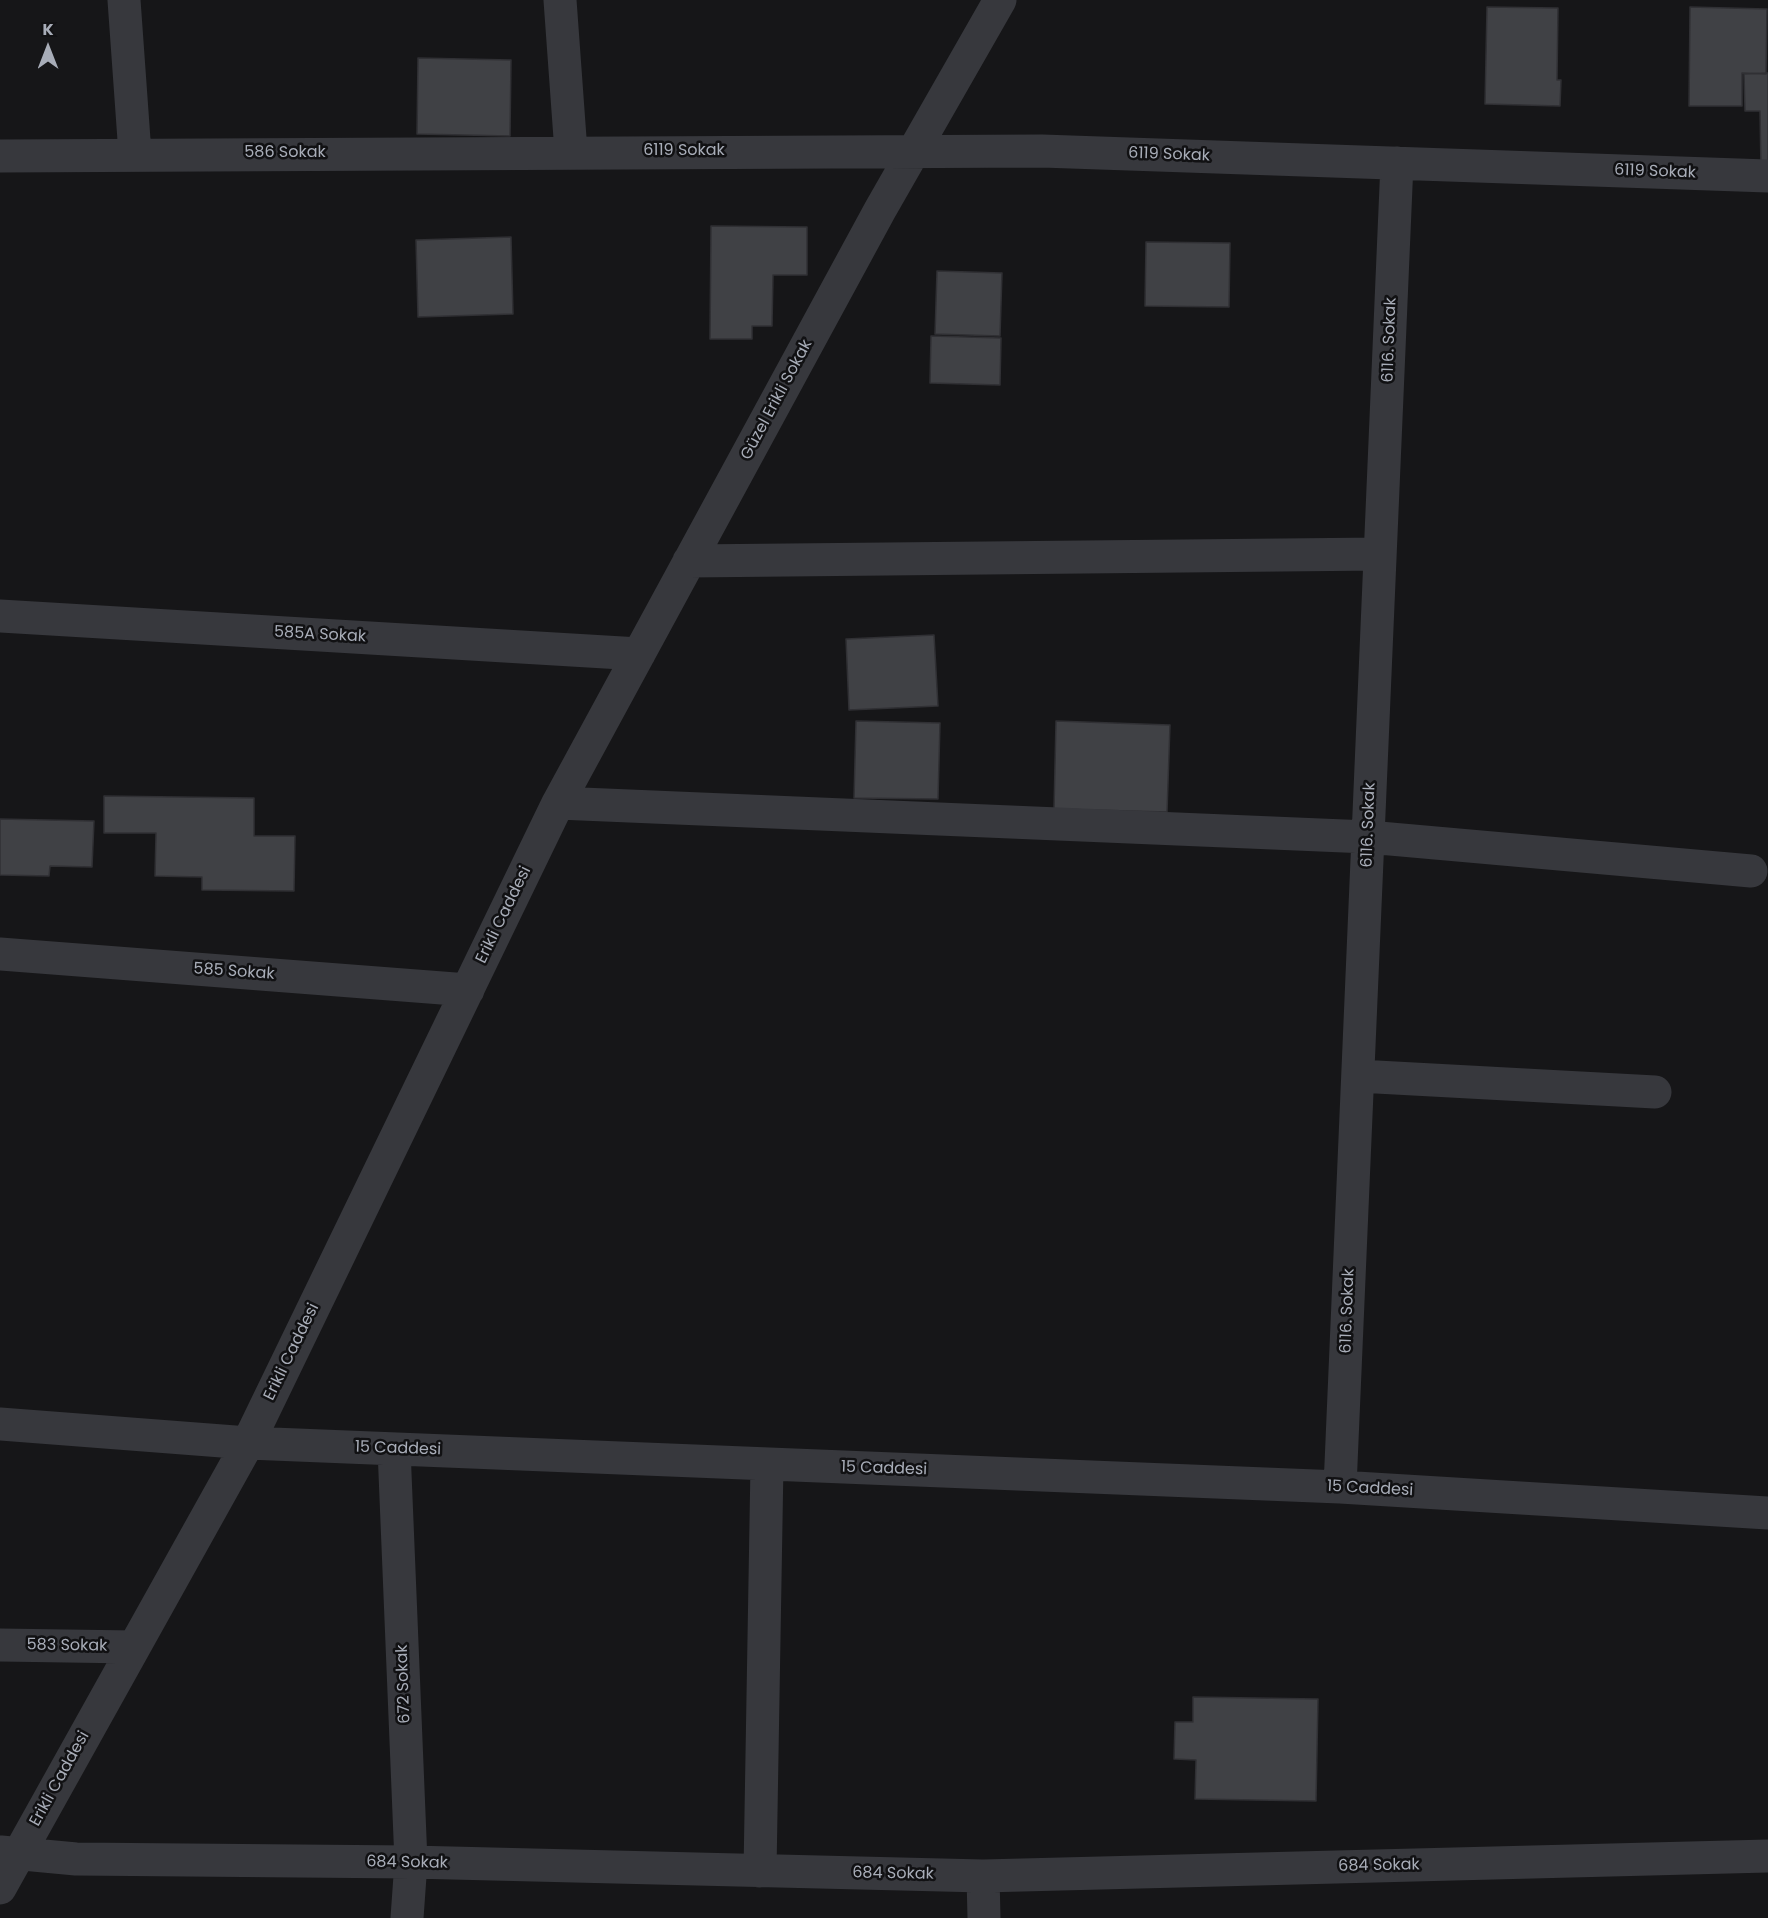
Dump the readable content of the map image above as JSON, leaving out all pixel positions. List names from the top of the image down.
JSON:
{
  "streets": {
    "street": [
      "6119 Sokak",
      "586 Sokak",
      "6116. Sokak",
      "Güzel Erikli Sokak",
      "585A Sokak",
      "Erikli Caddesi",
      "585 Sokak",
      "15 Caddesi",
      "583 Sokak",
      "672 Sokak",
      "684 Sokak"
    ]
  },
  "crossings": [
    ["6119 Sokak", "586 Sokak"],
    ["6119 Sokak", "6116. Sokak"],
    ["6119 Sokak", "Güzel Erikli Sokak"],
    ["6116. Sokak", "15 Caddesi"],
    ["Güzel Erikli Sokak", "585A Sokak"],
    ["Güzel Erikli Sokak", "Erikli Caddesi"],
    ["Erikli Caddesi", "585 Sokak"],
    ["Erikli Caddesi", "15 Caddesi"],
    ["Erikli Caddesi", "583 Sokak"],
    ["Erikli Caddesi", "684 Sokak"],
    ["15 Caddesi", "672 Sokak"],
    ["672 Sokak", "684 Sokak"]
  ],
  "north": "top"
}
